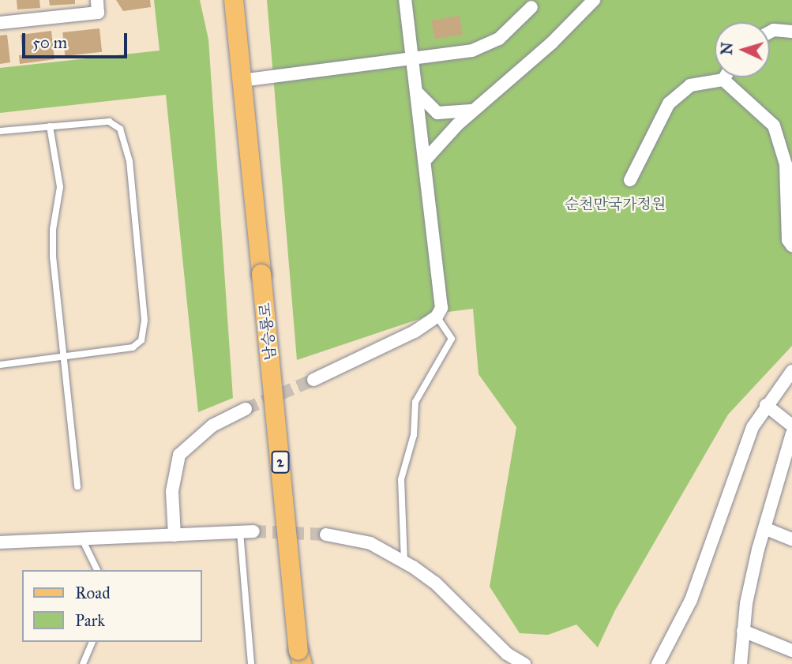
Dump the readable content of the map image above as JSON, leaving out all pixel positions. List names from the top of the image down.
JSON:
{
  "streets": {
    "main road": ["남승룡로", "2"]
  },
  "parks": ["순천만국가정원"],
  "legend": ["Road", "Park"],
  "scale_bar": "50 m",
  "north": "left"
}
